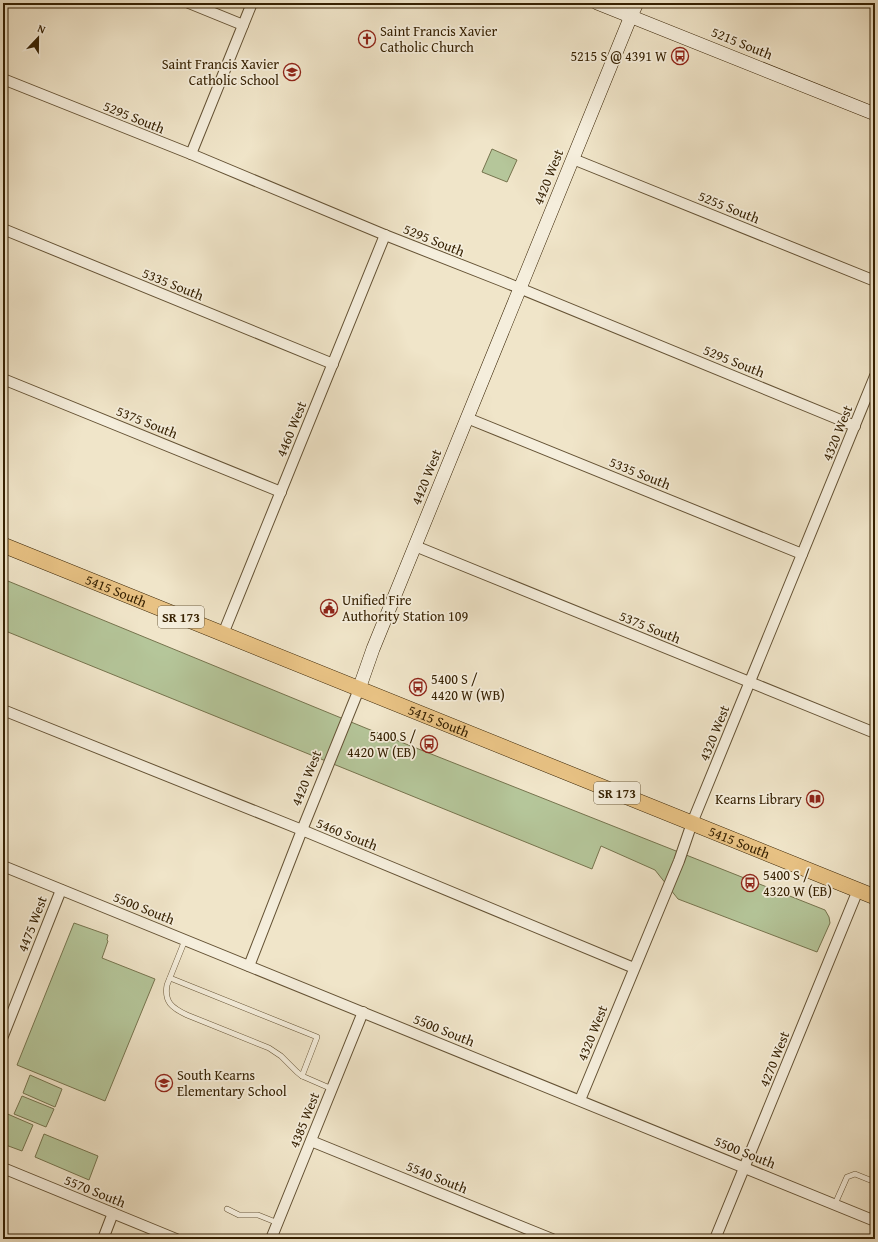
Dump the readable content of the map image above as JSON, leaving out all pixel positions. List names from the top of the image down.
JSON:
{
  "streets": {
    "main road": ["5415 South", "SR 173"],
    "street": [
      "5215 South",
      "5295 South",
      "4420 West",
      "5255 South",
      "5335 South",
      "5375 South",
      "4460 West",
      "4320 West",
      "5460 South",
      "5500 South",
      "4475 West",
      "4270 West",
      "4385 West",
      "5540 South",
      "5570 South"
    ]
  },
  "crossings": [
    ["5215 South", "4420 West"],
    ["5295 South", "4420 West"],
    ["5295 South", "4460 West"],
    ["5295 South", "4320 West"],
    ["4420 West", "5255 South"],
    ["4420 West", "5335 South"],
    ["4420 West", "5375 South"],
    ["4420 West", "5415 South"],
    ["4420 West", "5460 South"],
    ["4420 West", "5500 South"],
    ["5335 South", "4460 West"],
    ["5335 South", "4320 West"],
    ["5375 South", "4460 West"],
    ["5375 South", "4320 West"],
    ["4460 West", "5415 South"],
    ["4320 West", "5415 South"],
    ["4320 West", "5460 South"],
    ["4320 West", "5500 South"],
    ["5415 South", "4270 West"],
    ["5500 South", "4475 West"],
    ["5500 South", "4270 West"],
    ["5500 South", "4385 West"],
    ["4385 West", "5540 South"]
  ],
  "places": {
    "church": ["Saint Francis Xavier Catholic Church"],
    "bus stop": [
      "5215 S @ 4391 W",
      "5400 S / 4420 W (WB)",
      "5400 S / 4420 W (EB)",
      "5400 S / 4320 W (EB)"
    ],
    "school or university": ["Saint Francis Xavier Catholic School", "South Kearns Elementary School"],
    "public building": ["Unified Fire Authority Station 109"],
    "library": ["Kearns Library"]
  },
  "north": "top"
}
